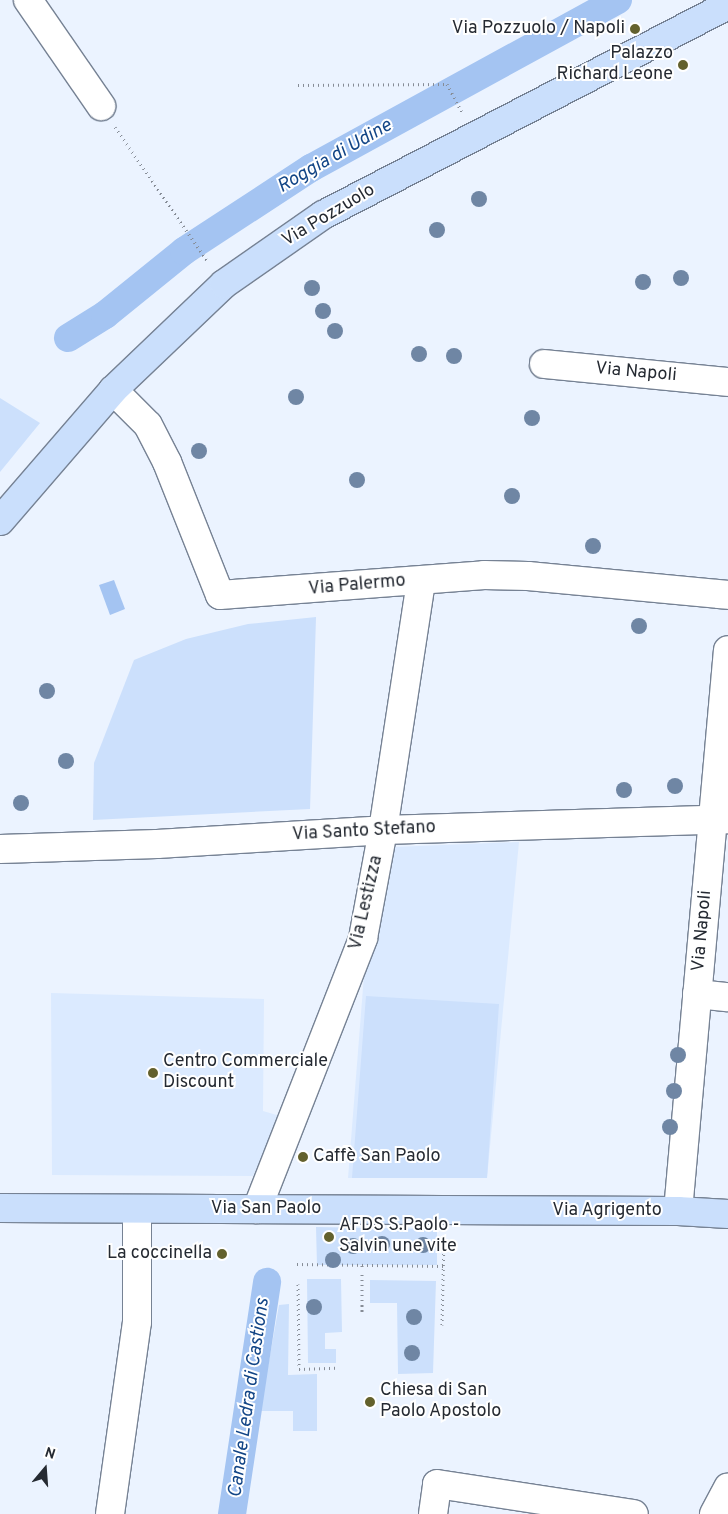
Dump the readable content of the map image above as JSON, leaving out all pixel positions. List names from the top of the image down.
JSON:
{
  "streets": {
    "main road": ["Via Pozzuolo", "Via San Paolo", "Via Agrigento"],
    "street": [
      "Via Napoli",
      "Via Palermo",
      "Via Santo Stefano",
      "Via Lestizza"
    ]
  },
  "crossings": [
    ["Via Pozzuolo", "Via Palermo"],
    ["Via Napoli", "Via Santo Stefano"],
    ["Via Napoli", "Via Agrigento"],
    ["Via Palermo", "Via Lestizza"],
    ["Via Santo Stefano", "Via Lestizza"],
    ["Via Lestizza", "Via San Paolo"],
    ["Via San Paolo", "Via Agrigento"]
  ],
  "water": ["Roggia di Udine", "Canale Ledra di Castions"],
  "places": [
    "Via Pozzuolo / Napoli",
    "Palazzo Richard Leone",
    "Centro Commerciale Discount",
    "Caffè San Paolo",
    "AFDS S.Paolo - Salvin une vite",
    "La coccinella",
    "Chiesa di San Paolo Apostolo"
  ],
  "north": "top"
}
